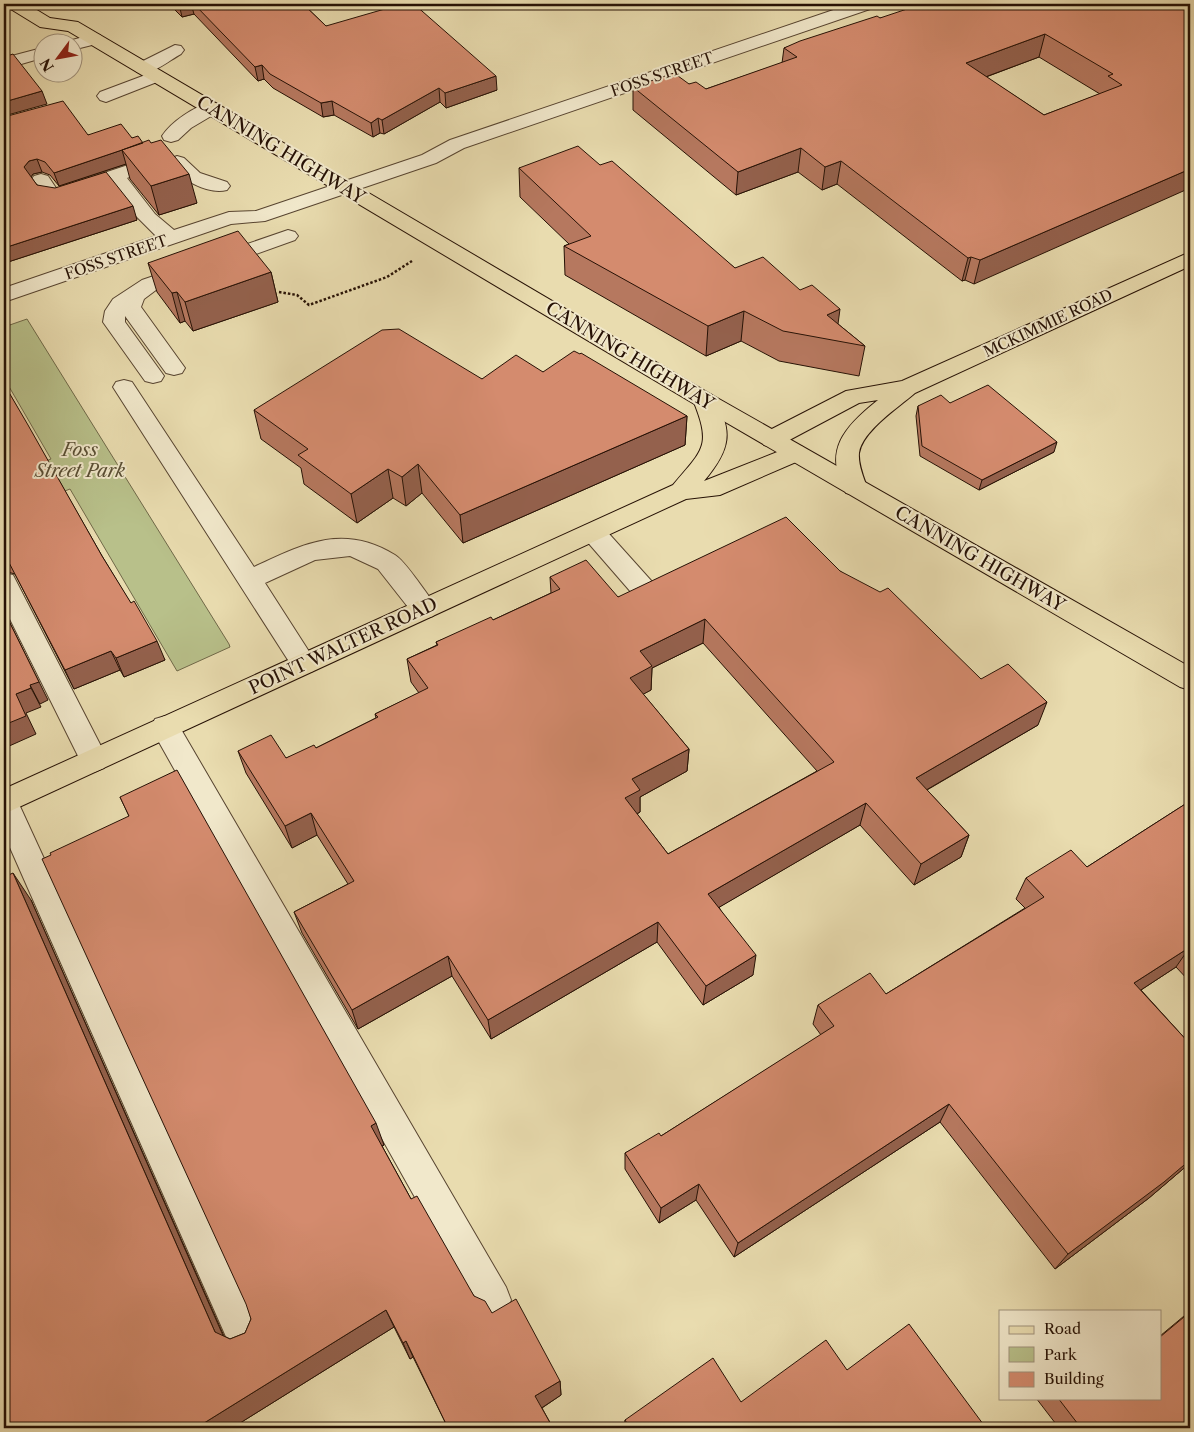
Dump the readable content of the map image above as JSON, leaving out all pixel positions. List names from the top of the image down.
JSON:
{
  "streets": {
    "main road": ["CANNING HIGHWAY", "MCKIMMIE ROAD", "POINT WALTER ROAD"],
    "street": ["FOSS STREET"]
  },
  "crossings": [
    ["FOSS STREET", "CANNING HIGHWAY"],
    ["CANNING HIGHWAY", "MCKIMMIE ROAD"],
    ["CANNING HIGHWAY", "POINT WALTER ROAD"]
  ],
  "parks": ["Foss Street Park"],
  "legend": ["Road", "Park", "Building"],
  "north": "bottom left"
}
